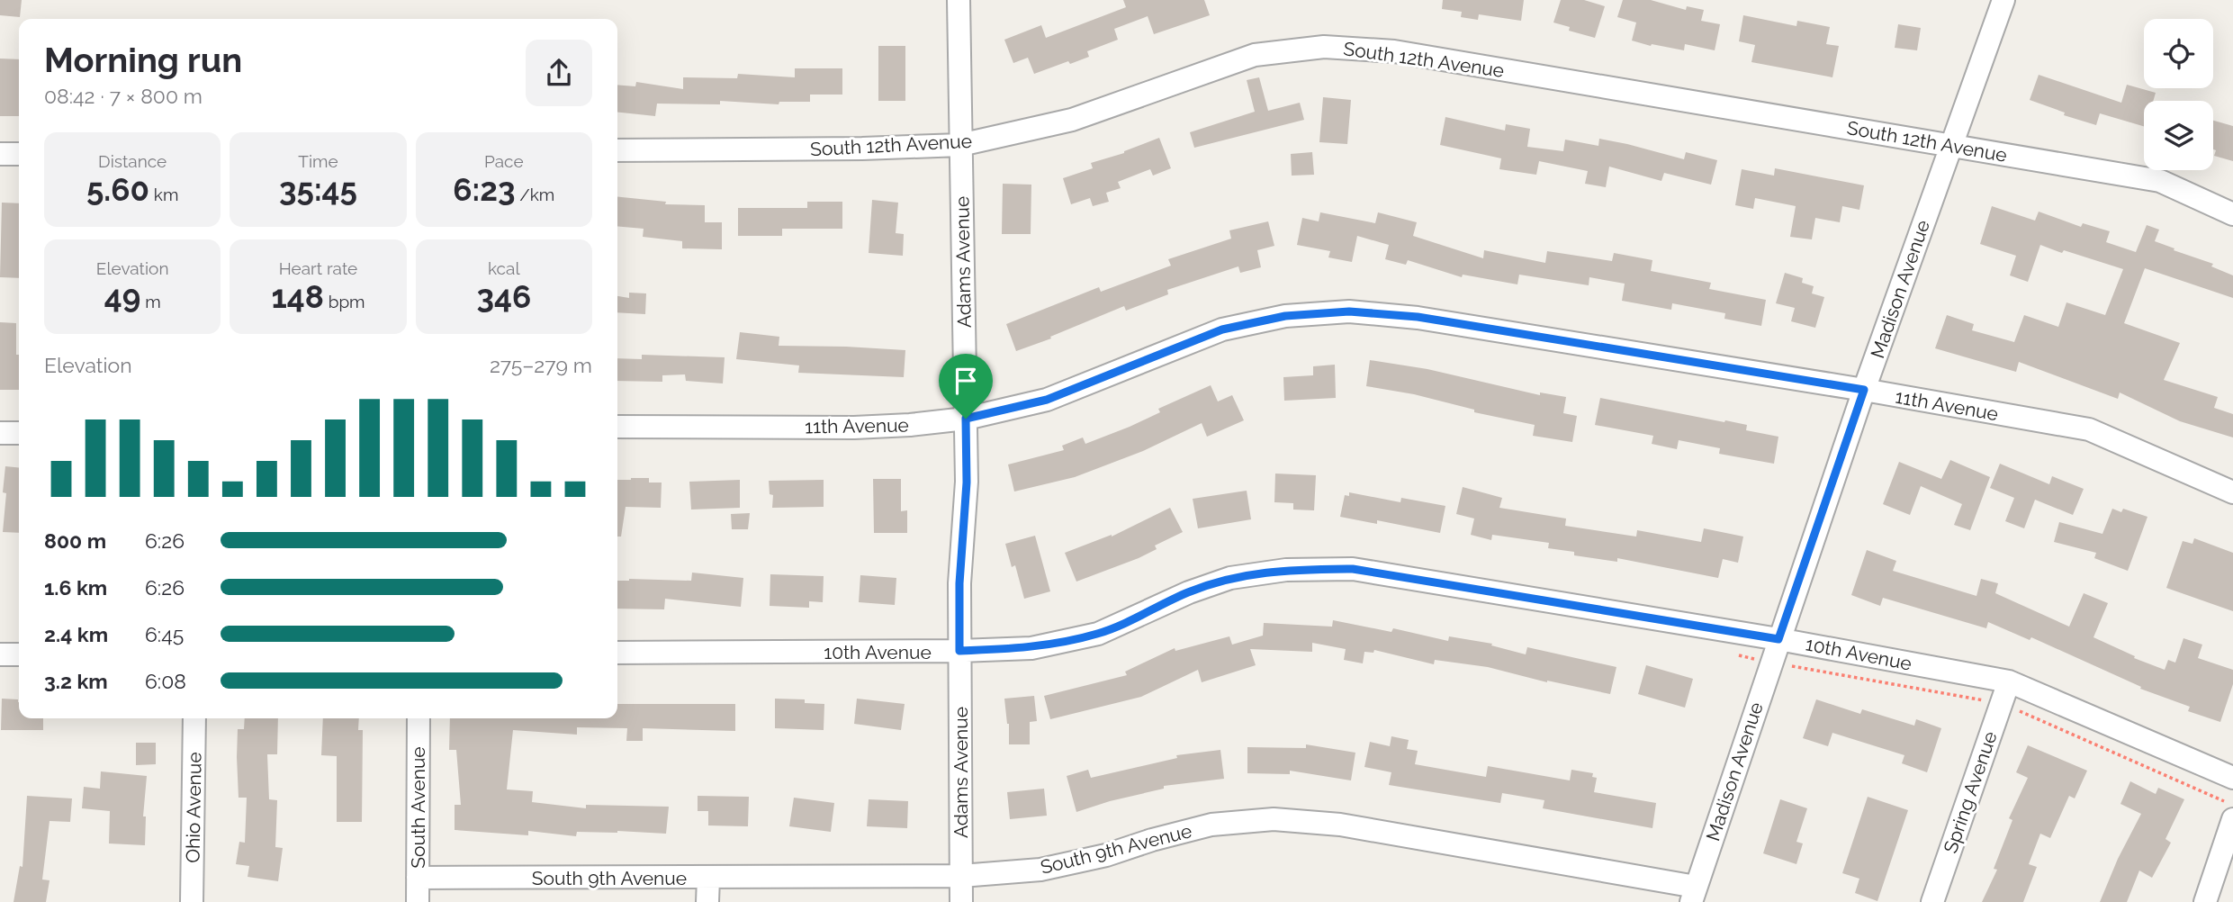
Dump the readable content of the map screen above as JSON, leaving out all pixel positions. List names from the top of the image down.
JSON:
{
  "streets": {
    "street": [
      "South 12th Avenue",
      "Adams Avenue",
      "Madison Avenue",
      "11th Avenue",
      "10th Avenue",
      "Spring Avenue",
      "Ohio Avenue",
      "South Avenue",
      "South 9th Avenue"
    ]
  },
  "crossings": [
    ["South 12th Avenue", "Adams Avenue"],
    ["South 12th Avenue", "Madison Avenue"],
    ["Adams Avenue", "11th Avenue"],
    ["Adams Avenue", "10th Avenue"],
    ["Adams Avenue", "South 9th Avenue"],
    ["Madison Avenue", "11th Avenue"],
    ["Madison Avenue", "10th Avenue"],
    ["Madison Avenue", "South 9th Avenue"],
    ["10th Avenue", "Spring Avenue"],
    ["South Avenue", "South 9th Avenue"]
  ],
  "page": {
    "heading": ["Morning run", "08:42 · 7 × 800 m"],
    "stats": [
      ["Distance", "5.60 km"],
      ["Time", "35:45"],
      ["Pace", "6:23 /km"],
      ["Elevation", "49 m"],
      ["Heart rate", "148 bpm"],
      ["kcal", "346"]
    ],
    "chart": ["Elevation", "275–279 m"],
    "list": [
      {
        "name": "800 m",
        "note": "6:26"
      },
      {
        "name": "1.6 km",
        "note": "6:26"
      },
      {
        "name": "2.4 km",
        "note": "6:45"
      },
      {
        "name": "3.2 km",
        "note": "6:08"
      }
    ]
  }
}
